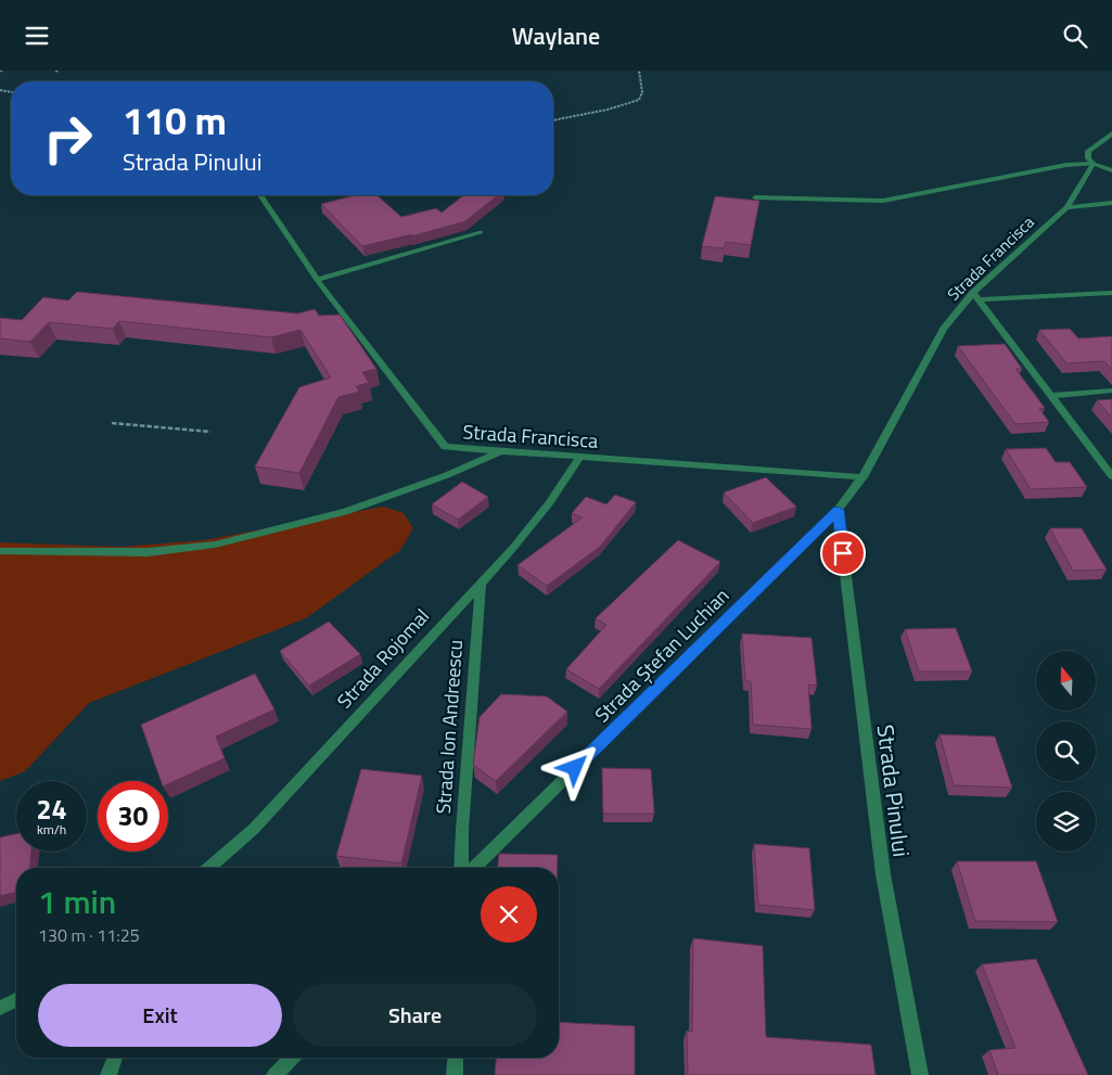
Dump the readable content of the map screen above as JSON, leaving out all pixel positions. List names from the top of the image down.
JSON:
{
  "streets": {
    "street": [
      "Strada Francisca",
      "Strada Ștefan Luchian",
      "Strada Rojomal",
      "Strada Ion Andreescu",
      "Strada Pinului"
    ]
  },
  "crossings": [
    ["Strada Francisca", "Strada Ștefan Luchian"],
    ["Strada Francisca", "Strada Rojomal"],
    ["Strada Francisca", "Strada Pinului"],
    ["Strada Ștefan Luchian", "Strada Pinului"],
    ["Strada Rojomal", "Strada Ion Andreescu"]
  ],
  "north": "top",
  "page": {
    "header": "Waylane",
    "turn": ["110 m", "Strada Pinului"],
    "speed": "24 km/h",
    "limit": "30",
    "heading": ["1 min", "130 m · 11:25"],
    "buttons": ["Exit", "Share"]
  }
}
